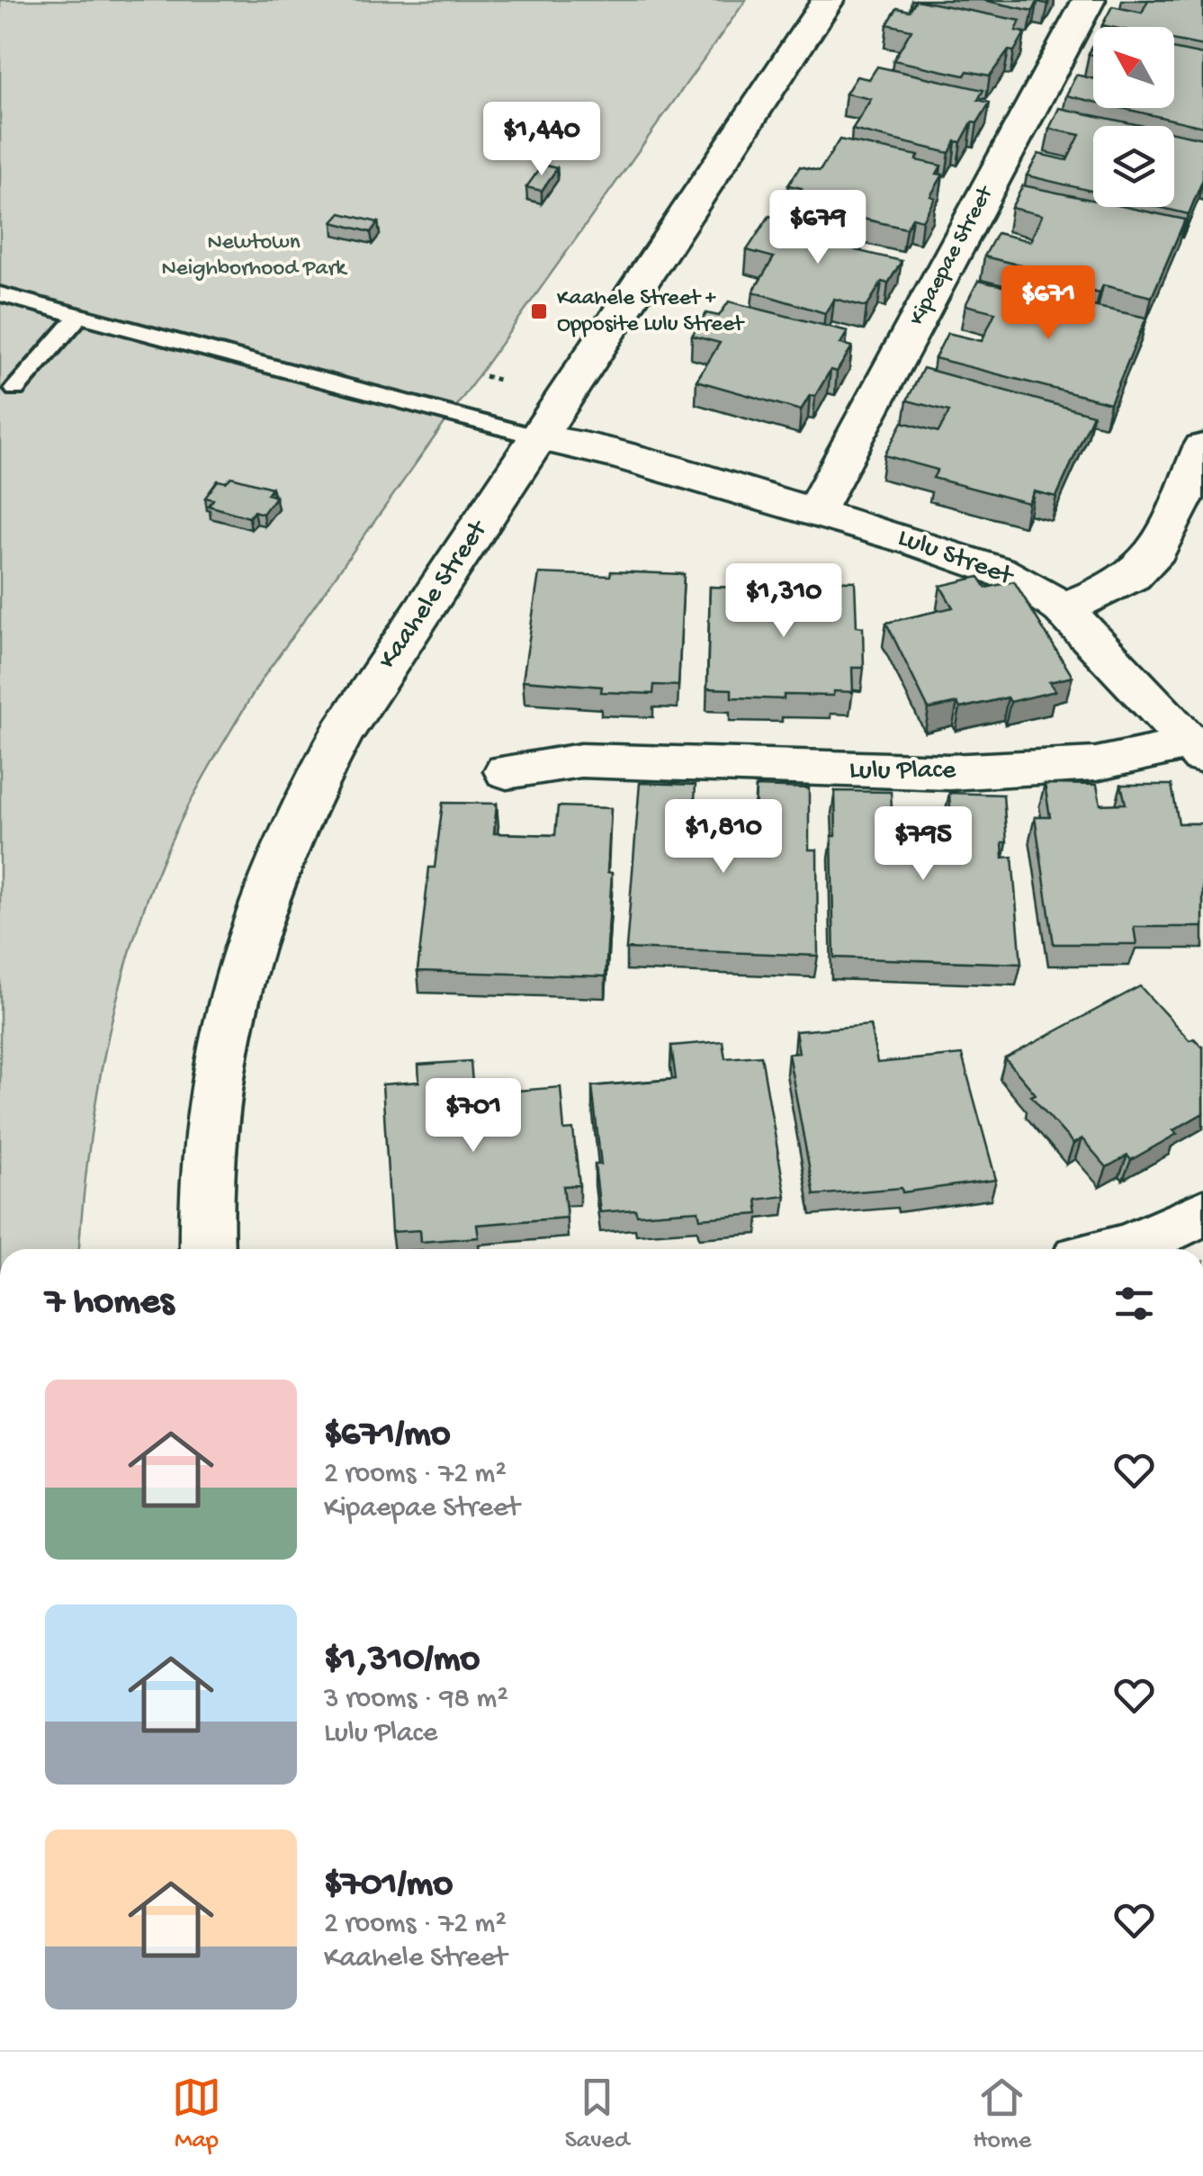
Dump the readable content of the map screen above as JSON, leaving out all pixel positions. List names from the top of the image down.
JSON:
{
  "streets": {
    "street": [
      "Kipaepae Street",
      "Lulu Street",
      "Kaahele Street",
      "Lulu Place"
    ]
  },
  "crossings": [
    ["Kipaepae Street", "Lulu Street"],
    ["Lulu Street", "Kaahele Street"],
    ["Lulu Street", "Lulu Place"]
  ],
  "parks": ["Newtown Neighborhood Park"],
  "places": {
    "transit": ["Kaahele Street + Opposite Lulu Street"]
  },
  "north": "top left",
  "page": {
    "price": [
      "$1,440",
      "$679",
      "$671",
      "$1,310",
      "$1,810",
      "$795",
      "$701"
    ],
    "heading": "7 homes",
    "list": [
      {
        "name": "$671/mo",
        "note": "2 rooms · 72 m² · Kipaepae Street"
      },
      {
        "name": "$1,310/mo",
        "note": "3 rooms · 98 m² · Lulu Place"
      },
      {
        "name": "$701/mo",
        "note": "2 rooms · 72 m² · Kaahele Street"
      }
    ],
    "tabs": ["Map", "Saved", "Home"]
  }
}
